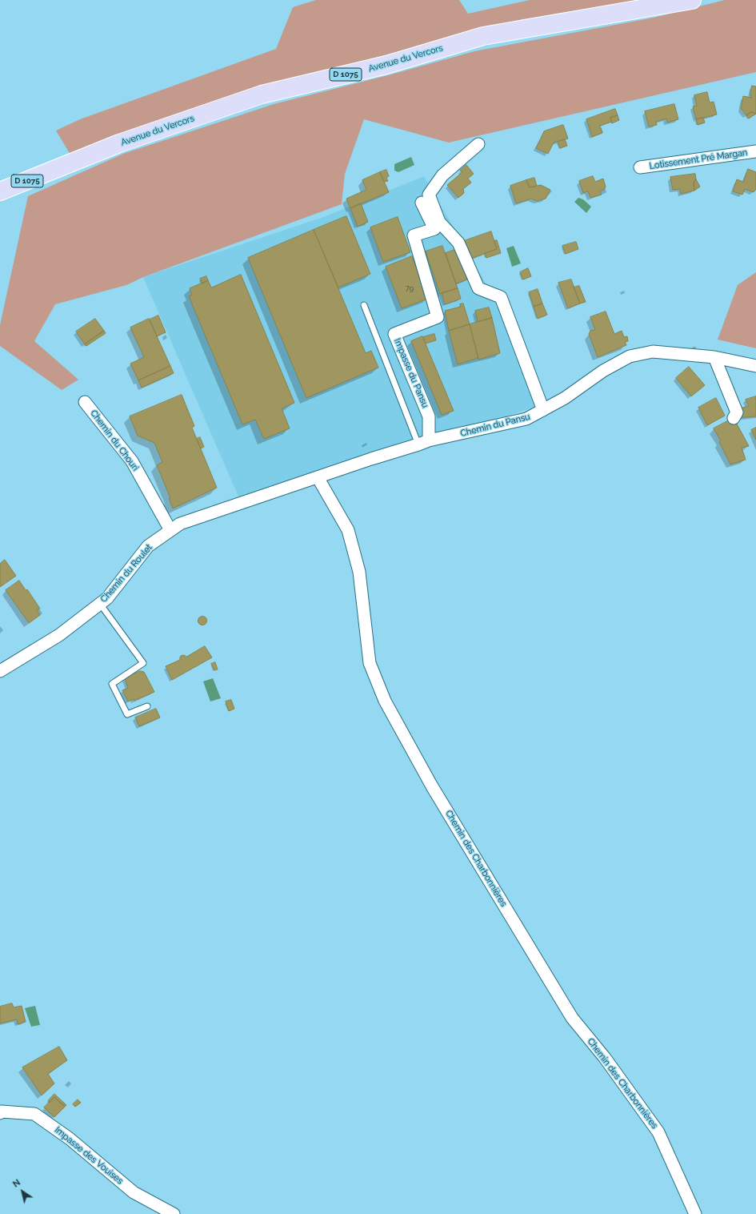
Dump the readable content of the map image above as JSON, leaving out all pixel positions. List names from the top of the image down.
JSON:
{
  "streets": {
    "main road": ["Avenue du Vercors", "D 1075"],
    "street": [
      "Lotissement Pré Margan",
      "Impasse du Pansu",
      "Chemin du Pansu",
      "Chemin du Chouri",
      "Chemin du Roulet",
      "Chemin des Charbonnières",
      "Impasse des Vouises"
    ]
  },
  "crossings": [
    ["Impasse du Pansu", "Chemin du Pansu"],
    ["Chemin du Pansu", "Chemin du Roulet"],
    ["Chemin du Pansu", "Chemin des Charbonnières"],
    ["Chemin du Chouri", "Chemin du Roulet"],
    ["Chemin du Roulet", "Chemin des Charbonnières"]
  ],
  "house_numbers": ["79"],
  "north": "top left"
}
